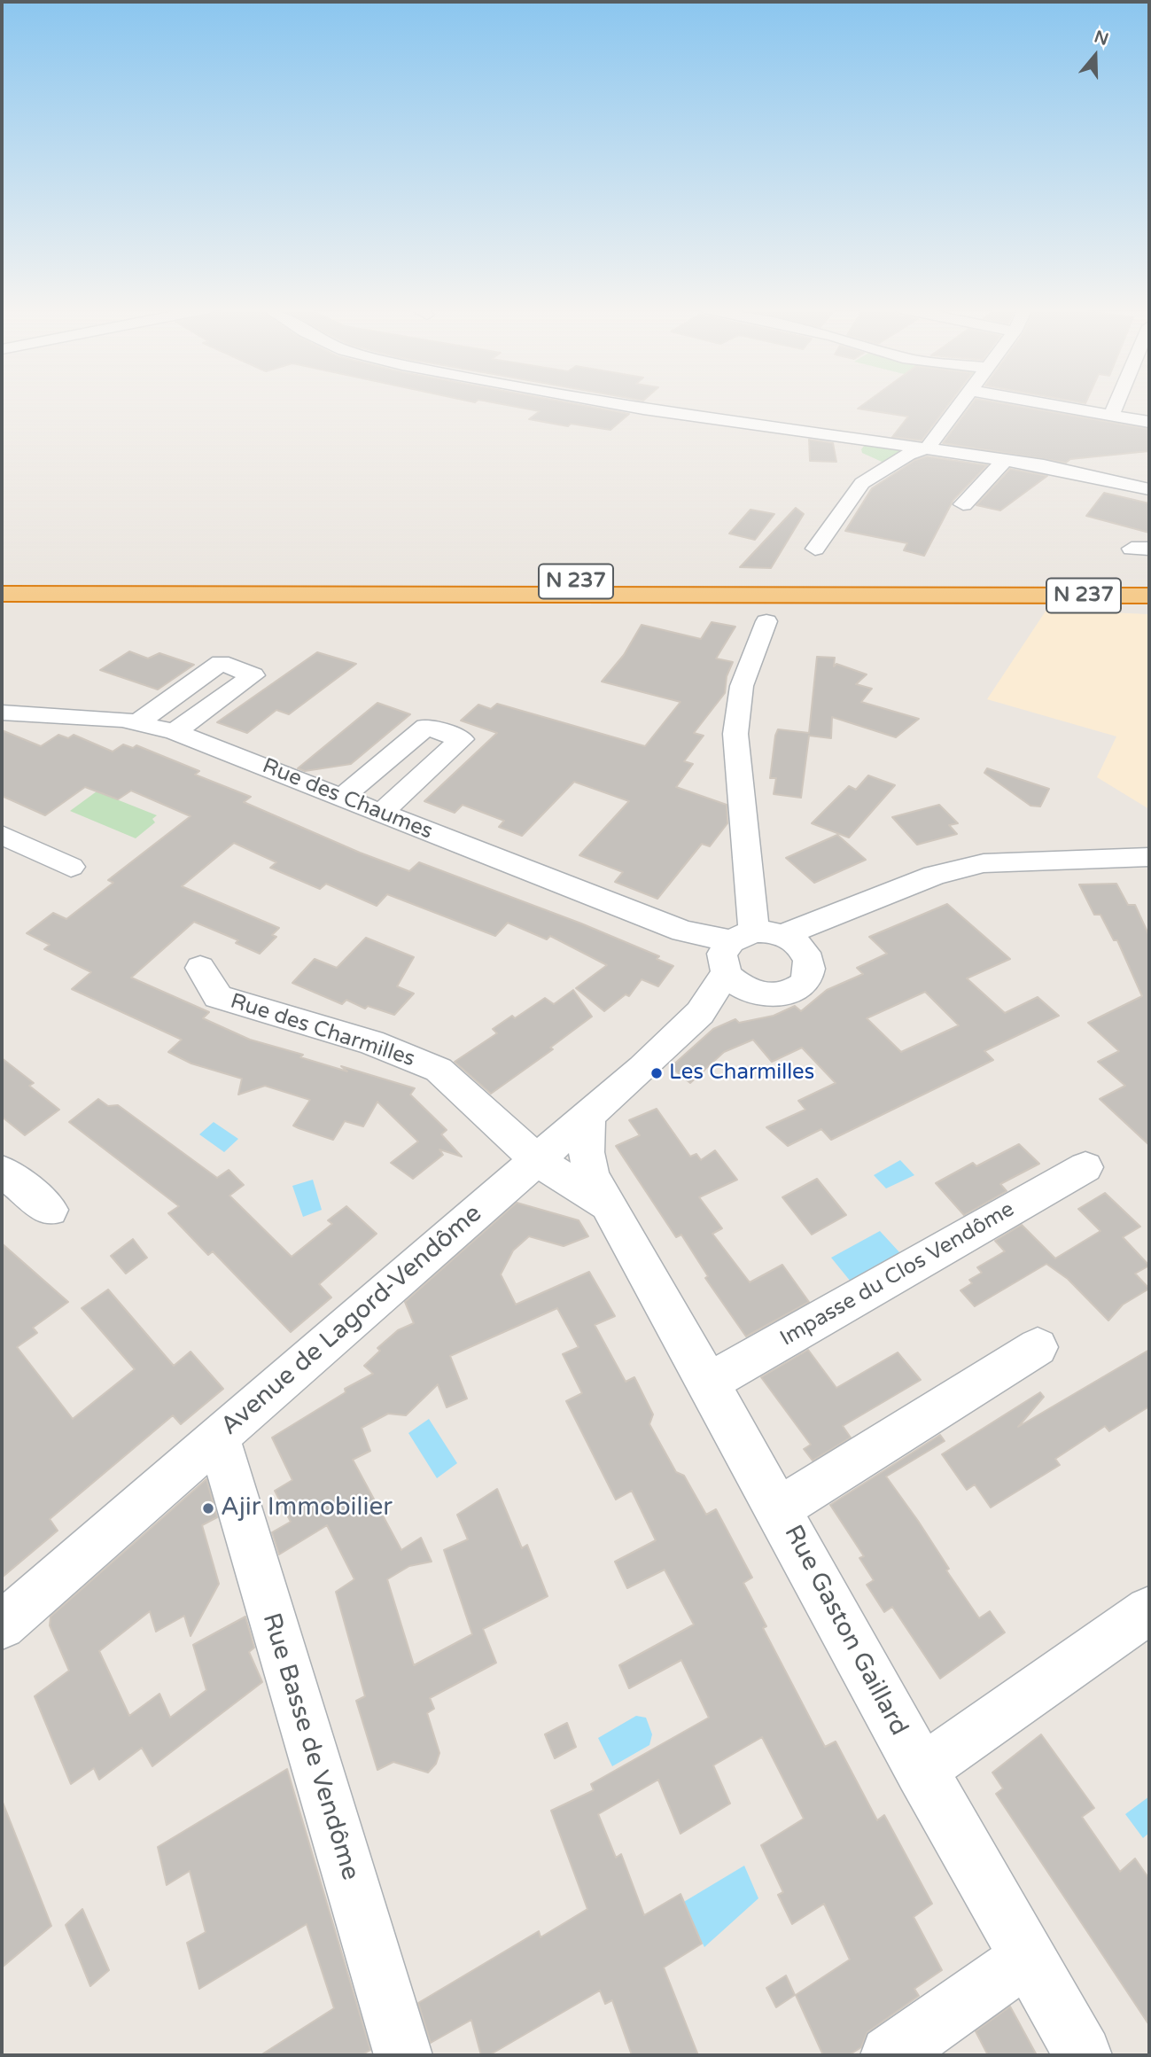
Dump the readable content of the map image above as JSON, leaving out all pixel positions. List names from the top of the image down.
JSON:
{
  "streets": {
    "highway": ["N 237"],
    "street": [
      "Rue des Chaumes",
      "Rue des Charmilles",
      "Impasse du Clos Vendôme",
      "Avenue de Lagord-Vendôme",
      "Rue Gaston Gaillard",
      "Rue Basse de Vendôme"
    ]
  },
  "crossings": [
    ["Rue des Chaumes", "Avenue de Lagord-Vendôme"],
    ["Rue des Charmilles", "Avenue de Lagord-Vendôme"],
    ["Rue des Charmilles", "Rue Gaston Gaillard"],
    ["Impasse du Clos Vendôme", "Rue Gaston Gaillard"],
    ["Avenue de Lagord-Vendôme", "Rue Gaston Gaillard"],
    ["Avenue de Lagord-Vendôme", "Rue Basse de Vendôme"]
  ],
  "places": ["Les Charmilles", "Ajir Immobilier"],
  "north": "top"
}
